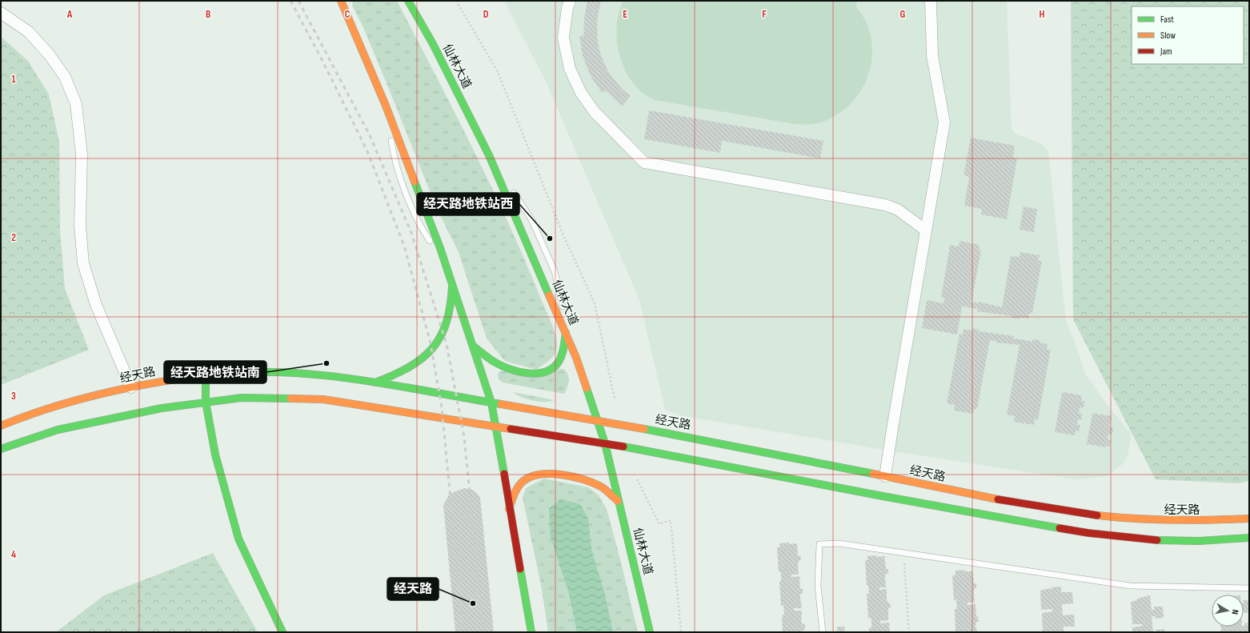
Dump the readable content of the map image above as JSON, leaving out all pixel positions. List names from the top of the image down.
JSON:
{
  "streets": {
    "main road": ["仙林大道", "经天路"]
  },
  "crossings": [
    ["仙林大道", "经天路"]
  ],
  "places": ["经天路地铁站西", "经天路地铁站南", "经天路"],
  "legend": ["Fast", "Slow", "Jam"],
  "north": "right",
  "grid": {
    "columns": [
      "A",
      "B",
      "C",
      "D",
      "E",
      "F",
      "G",
      "H"
    ],
    "rows": [
      "1",
      "2",
      "3",
      "4"
    ]
  }
}
